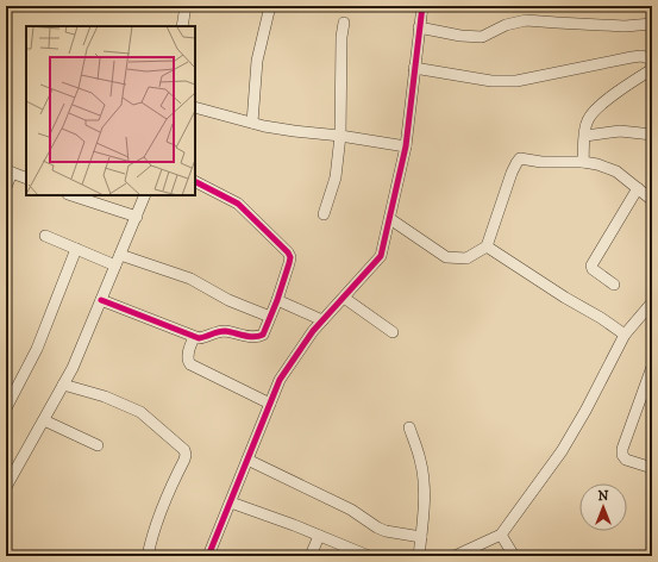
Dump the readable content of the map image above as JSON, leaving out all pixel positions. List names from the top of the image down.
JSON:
{
  "north": "top"
}
